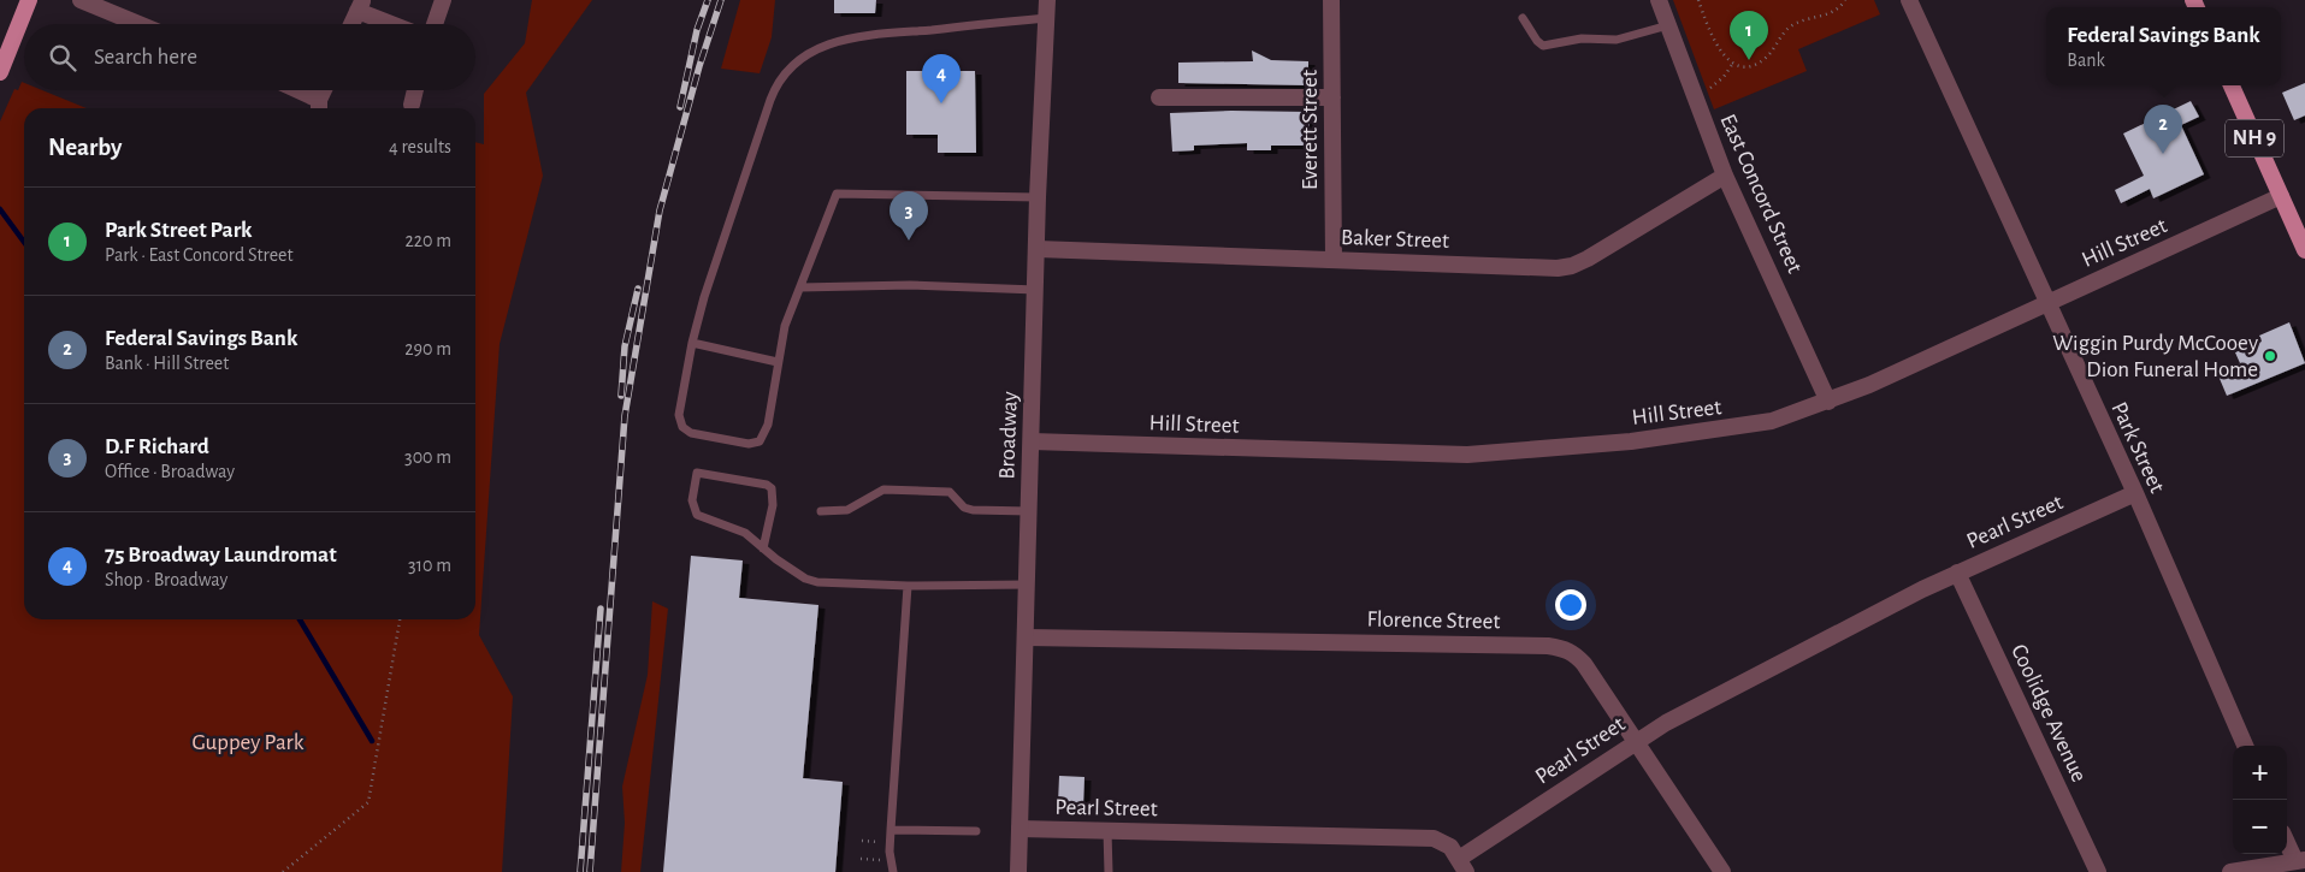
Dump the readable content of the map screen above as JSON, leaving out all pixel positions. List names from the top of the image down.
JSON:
{
  "streets": {
    "main road": ["NH 9"],
    "street": [
      "Everett Street",
      "East Concord Street",
      "Baker Street",
      "Hill Street",
      "Broadway",
      "Park Street",
      "Pearl Street",
      "Florence Street",
      "Coolidge Avenue"
    ]
  },
  "crossings": [
    ["Everett Street", "Baker Street"],
    ["NH 9", "Hill Street"],
    ["East Concord Street", "Baker Street"],
    ["East Concord Street", "Hill Street"],
    ["Baker Street", "Broadway"],
    ["Hill Street", "Broadway"],
    ["Hill Street", "Park Street"],
    ["Broadway", "Pearl Street"],
    ["Broadway", "Florence Street"],
    ["Park Street", "Pearl Street"],
    ["Pearl Street", "Florence Street"],
    ["Pearl Street", "Coolidge Avenue"]
  ],
  "parks": ["Guppey Park"],
  "places": ["Wiggin Purdy McCooey Dion Funeral Home"],
  "page": {
    "popup": ["Federal Savings Bank", "Bank"],
    "pins": [
      "1",
      "4",
      "2",
      "3"
    ],
    "search": "Search here",
    "heading": ["Nearby", "4 results"],
    "list": [
      {
        "mark": "1",
        "name": "Park Street Park",
        "note": "Park · East Concord Street",
        "value": "220 m"
      },
      {
        "mark": "2",
        "name": "Federal Savings Bank",
        "note": "Bank · Hill Street",
        "value": "290 m"
      },
      {
        "mark": "3",
        "name": "D.F Richard",
        "note": "Office · Broadway",
        "value": "300 m"
      },
      {
        "mark": "4",
        "name": "75 Broadway Laundromat",
        "note": "Shop · Broadway",
        "value": "310 m"
      }
    ],
    "map_buttons": ["+", "−"]
  }
}
